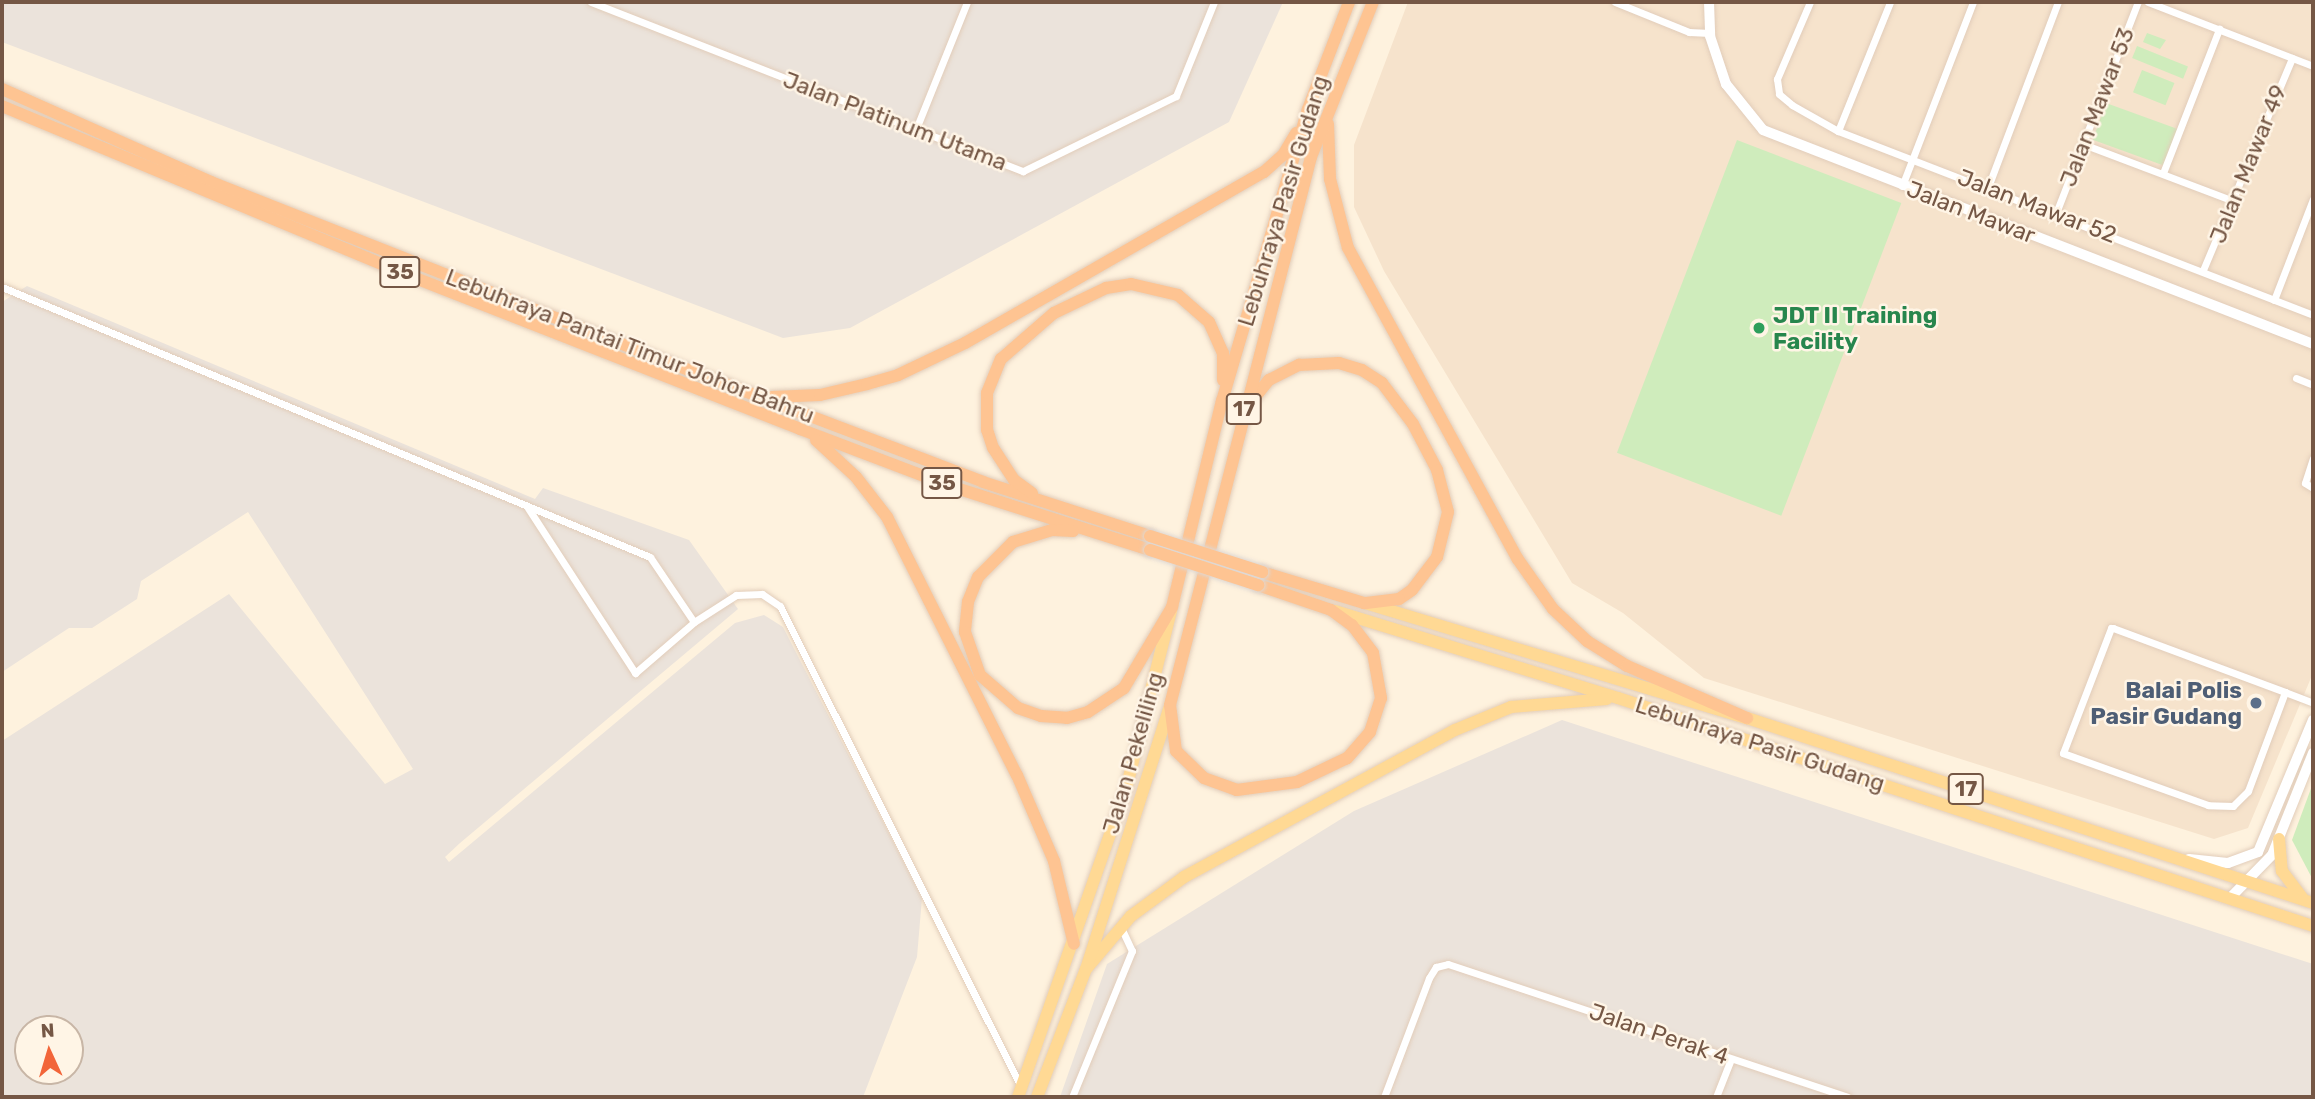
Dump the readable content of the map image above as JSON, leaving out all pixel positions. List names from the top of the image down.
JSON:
{
  "streets": {
    "highway": [
      "Lebuhraya Pasir Gudang",
      "35",
      "Lebuhraya Pantai Timur Johor Bahru",
      "17",
      "Jalan Pekeliling"
    ],
    "street": [
      "Jalan Mawar 53",
      "Jalan Platinum Utama",
      "Jalan Mawar 49",
      "Jalan Mawar 52",
      "Jalan Mawar",
      "Jalan Perak 4"
    ]
  },
  "crossings": [
    ["Jalan Mawar 53", "Jalan Mawar 52"],
    ["Jalan Mawar 49", "Jalan Mawar 52"],
    ["Lebuhraya Pasir Gudang", "Lebuhraya Pantai Timur Johor Bahru"],
    ["Lebuhraya Pasir Gudang", "Jalan Pekeliling"]
  ],
  "places": ["JDT II Training Facility", "Balai Polis Pasir Gudang"],
  "north": "top"
}
